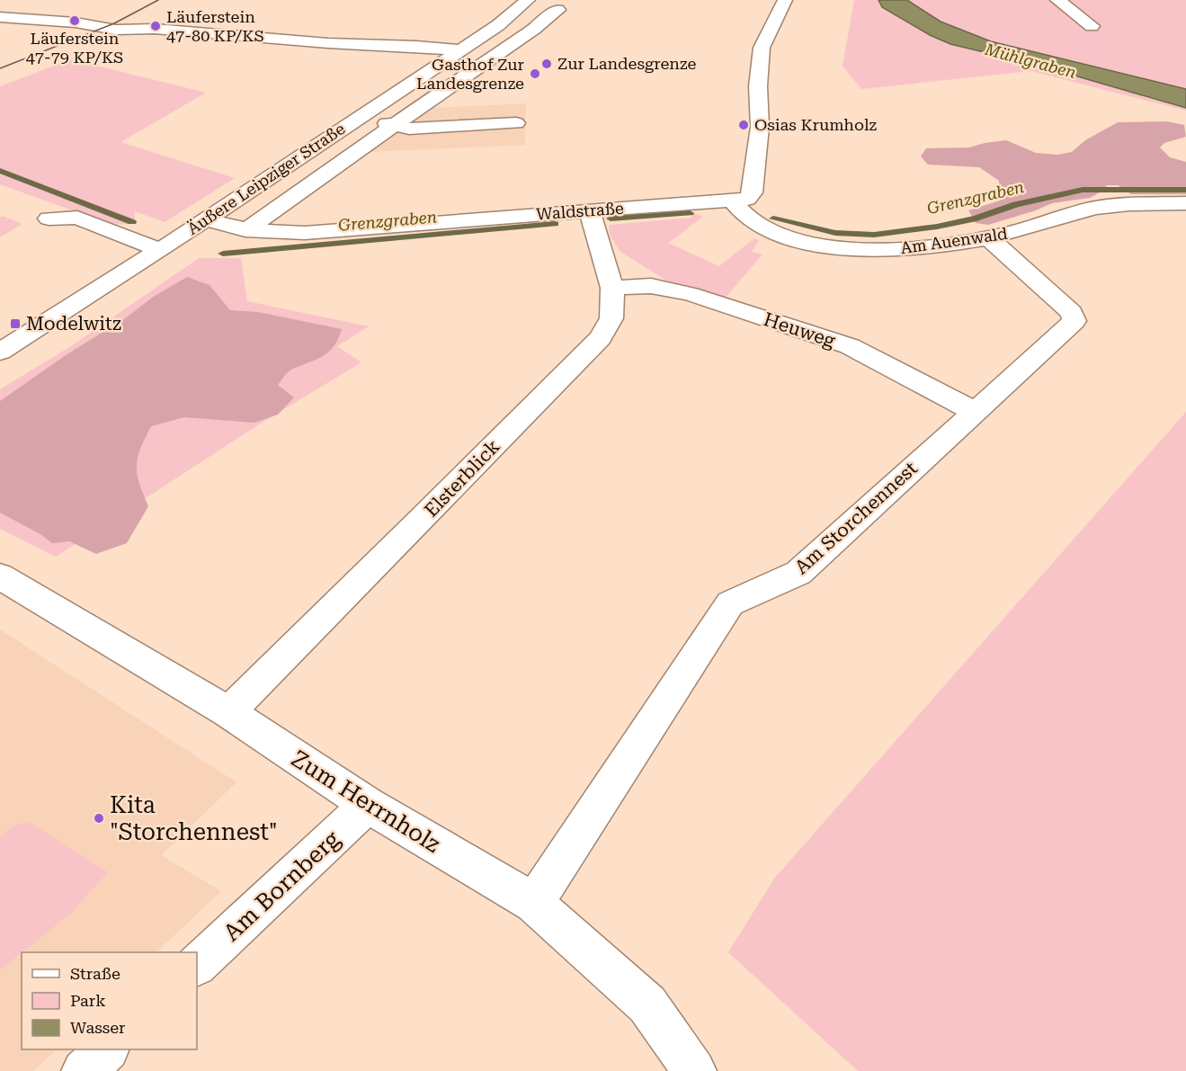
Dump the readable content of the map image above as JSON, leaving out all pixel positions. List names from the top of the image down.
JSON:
{
  "streets": {
    "street": [
      "Äußere Leipziger Straße",
      "Waldstraße",
      "Am Auenwald",
      "Heuweg",
      "Elsterblick",
      "Am Storchennest",
      "Zum Herrnholz",
      "Am Bornberg"
    ]
  },
  "crossings": [
    ["Äußere Leipziger Straße", "Waldstraße"],
    ["Waldstraße", "Am Auenwald"],
    ["Waldstraße", "Elsterblick"],
    ["Am Auenwald", "Am Storchennest"],
    ["Heuweg", "Elsterblick"],
    ["Heuweg", "Am Storchennest"],
    ["Elsterblick", "Zum Herrnholz"],
    ["Am Storchennest", "Zum Herrnholz"],
    ["Zum Herrnholz", "Am Bornberg"]
  ],
  "water": ["Mühlgraben", "Grenzgraben"],
  "places": {
    "other": [
      "Läuferstein 47-79 KP/KS",
      "Läuferstein 47-80 KP/KS",
      "Zur Landesgrenze",
      "Gasthof Zur Landesgrenze",
      "Osias Krumholz",
      "Kita \"Storchennest\""
    ],
    "transit": ["Modelwitz"]
  },
  "legend": ["Straße", "Park", "Wasser"]
}
